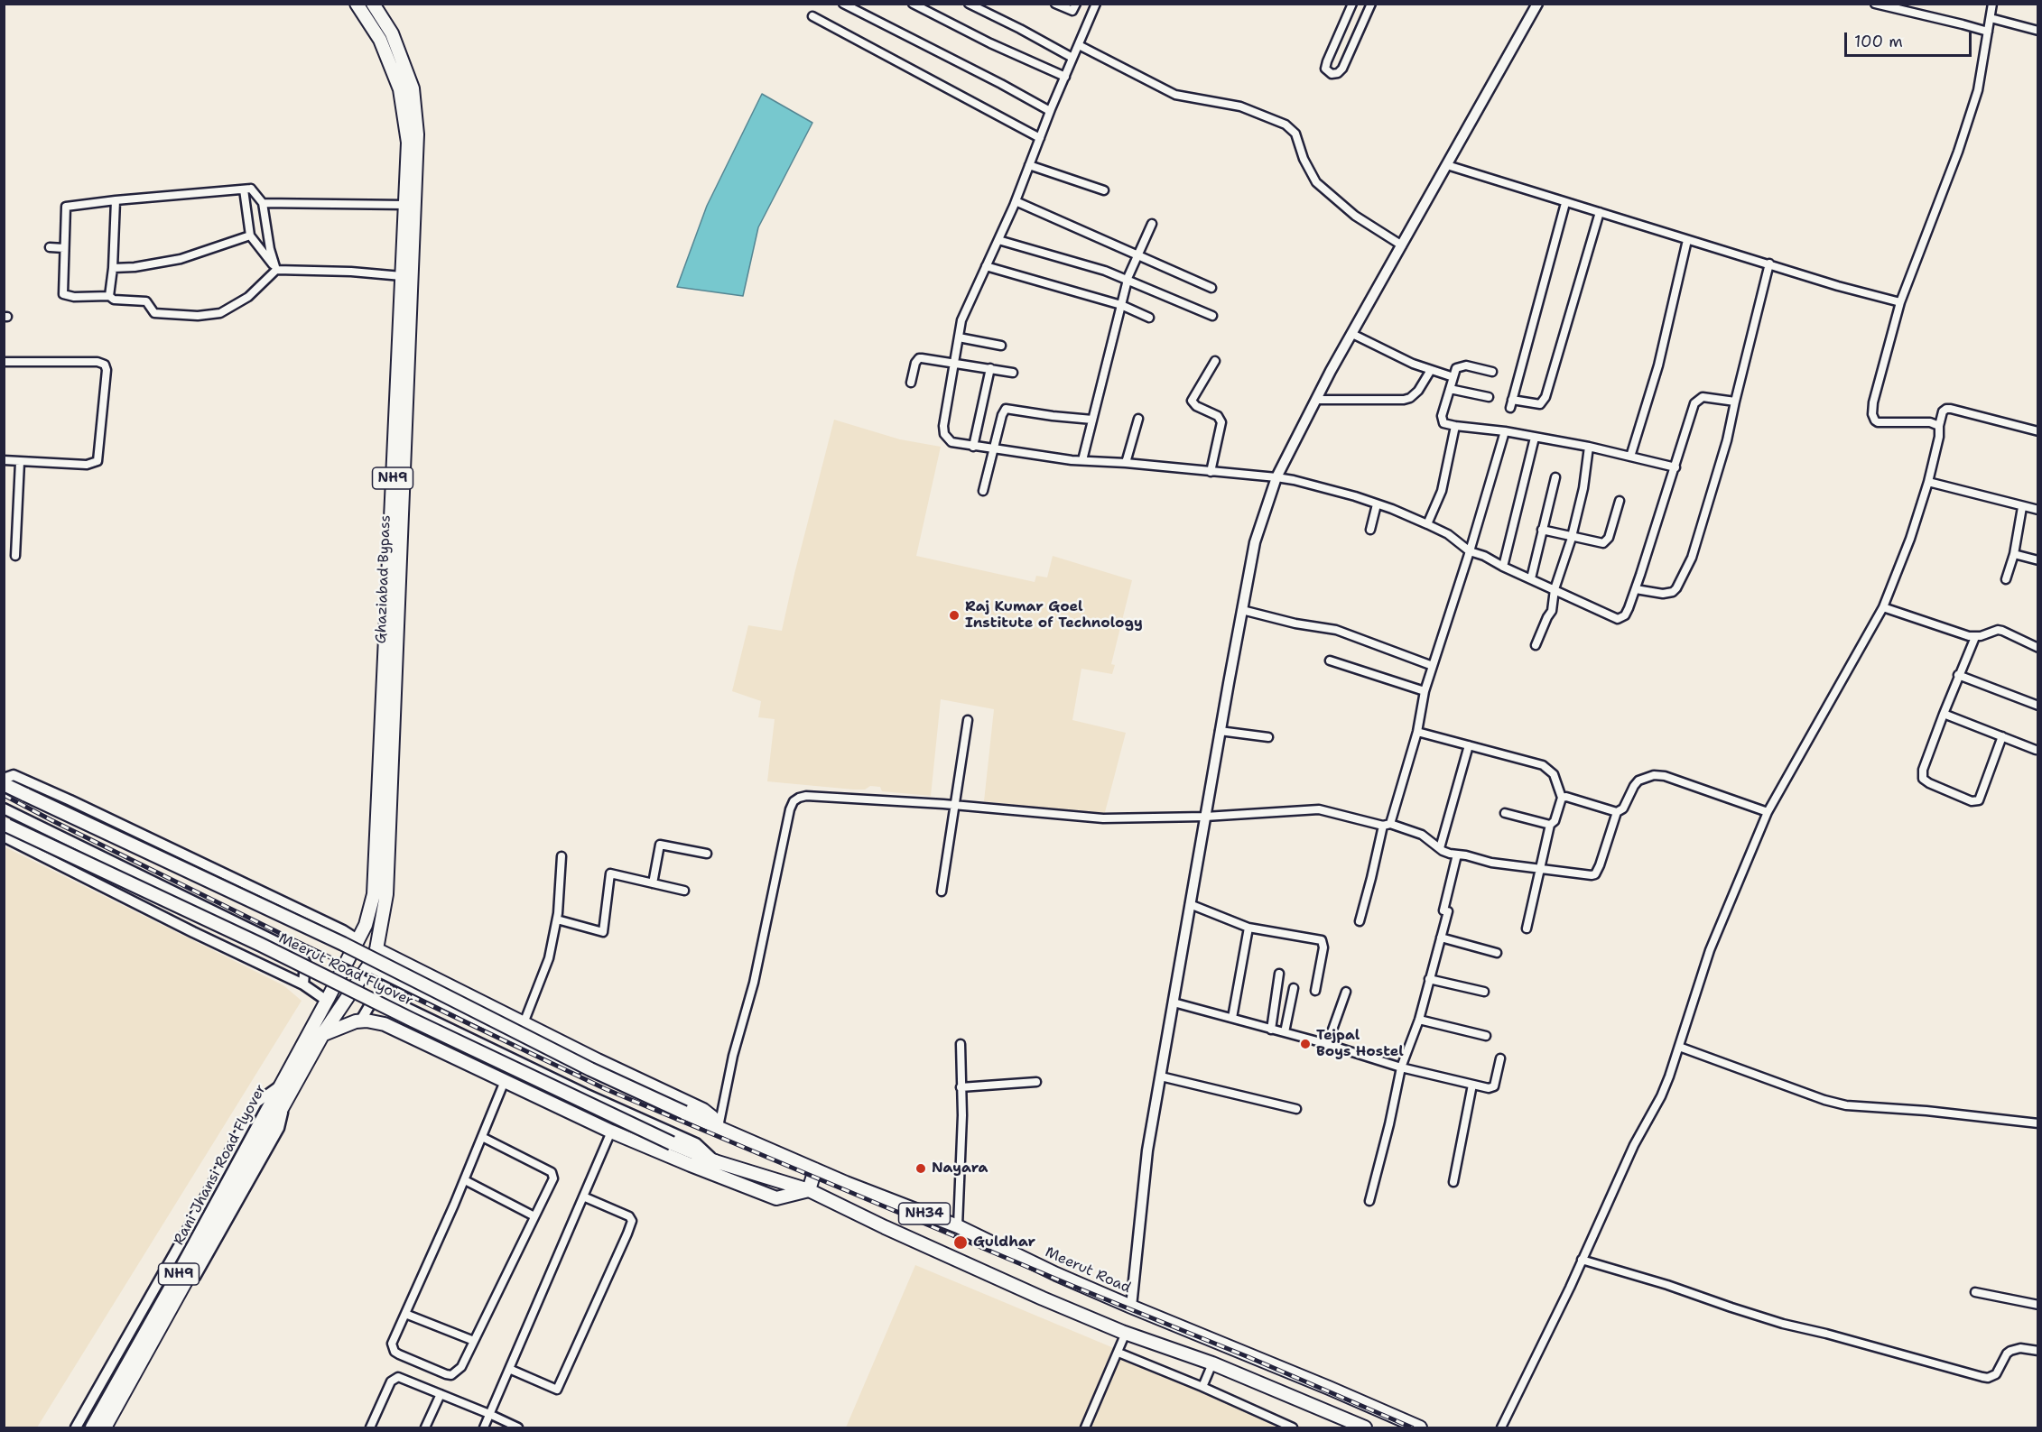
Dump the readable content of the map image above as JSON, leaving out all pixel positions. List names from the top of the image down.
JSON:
{
  "streets": {
    "main road": [
      "NH9",
      "Ghaziabad Bypass",
      "Meerut Road Flyover",
      "Rani Jhansi Road Flyover",
      "NH34",
      "Meerut Road"
    ]
  },
  "crossings": [
    ["NH9", "Ghaziabad Bypass"],
    ["NH9", "Rani Jhansi Road Flyover"],
    ["Meerut Road Flyover", "NH34"],
    ["Meerut Road Flyover", "Meerut Road"]
  ],
  "places": [
    "Raj Kumar Goel Institute of Technology",
    "Tejpal Boys Hostel",
    "Nayara",
    "Guldhar"
  ],
  "scale_bar": "100 m"
}
